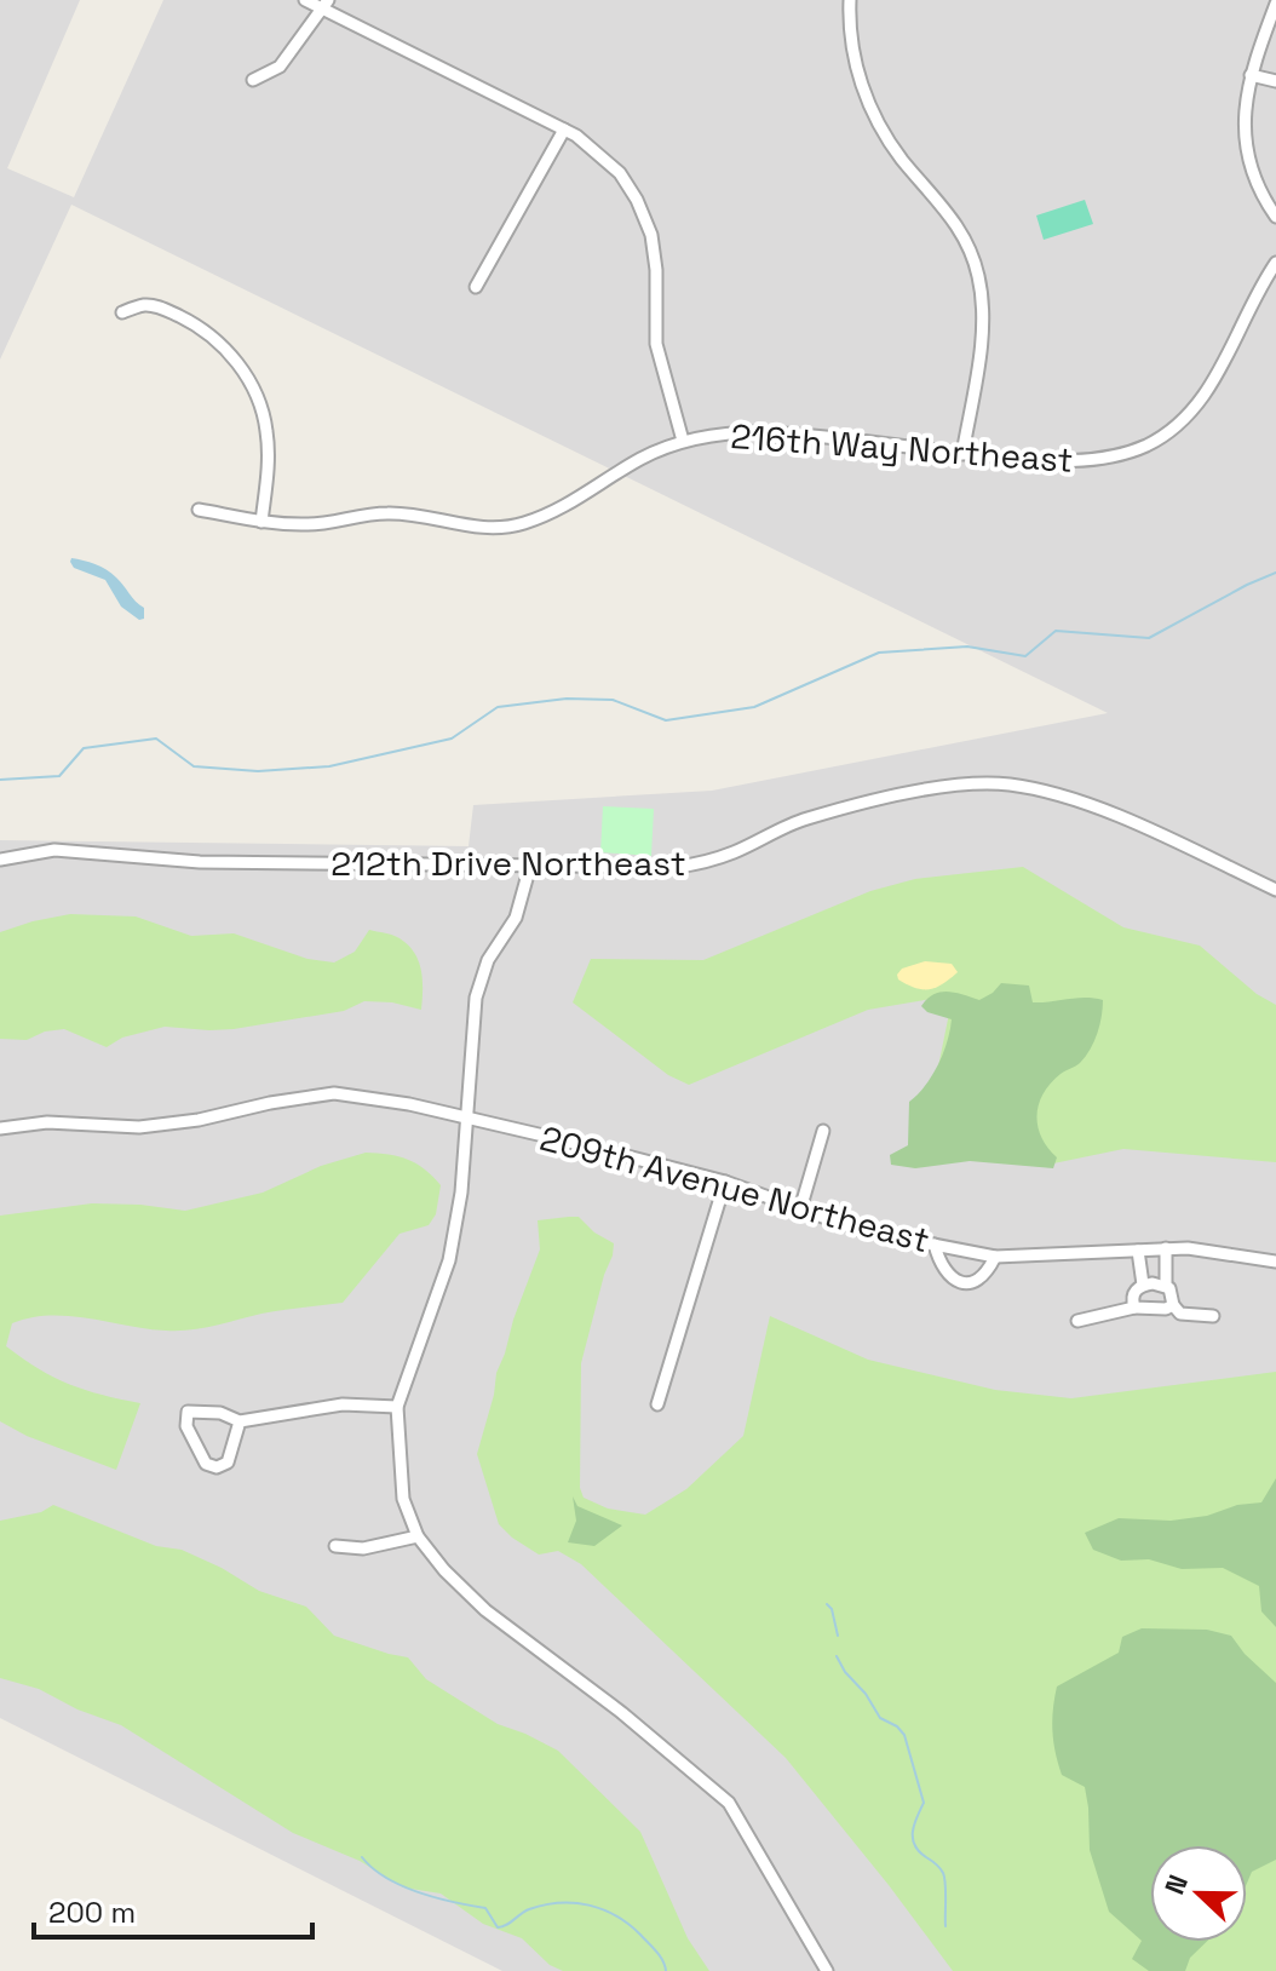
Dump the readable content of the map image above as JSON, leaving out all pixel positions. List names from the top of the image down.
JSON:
{
  "streets": {
    "street": ["216th Way Northeast", "212th Drive Northeast", "209th Avenue Northeast"]
  },
  "scale_bar": "200 m",
  "north": "left"
}
